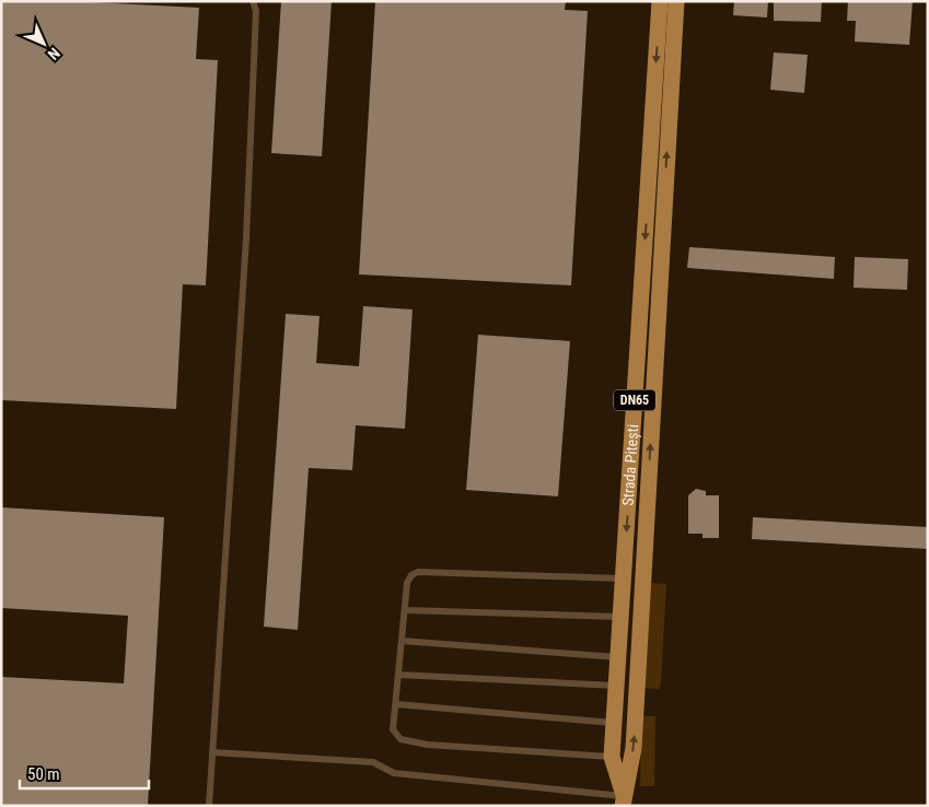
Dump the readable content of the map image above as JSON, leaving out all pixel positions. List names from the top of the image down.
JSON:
{
  "streets": {
    "main road": ["DN65", "Strada Pitești"]
  },
  "scale_bar": "50 m",
  "north": "bottom right"
}
